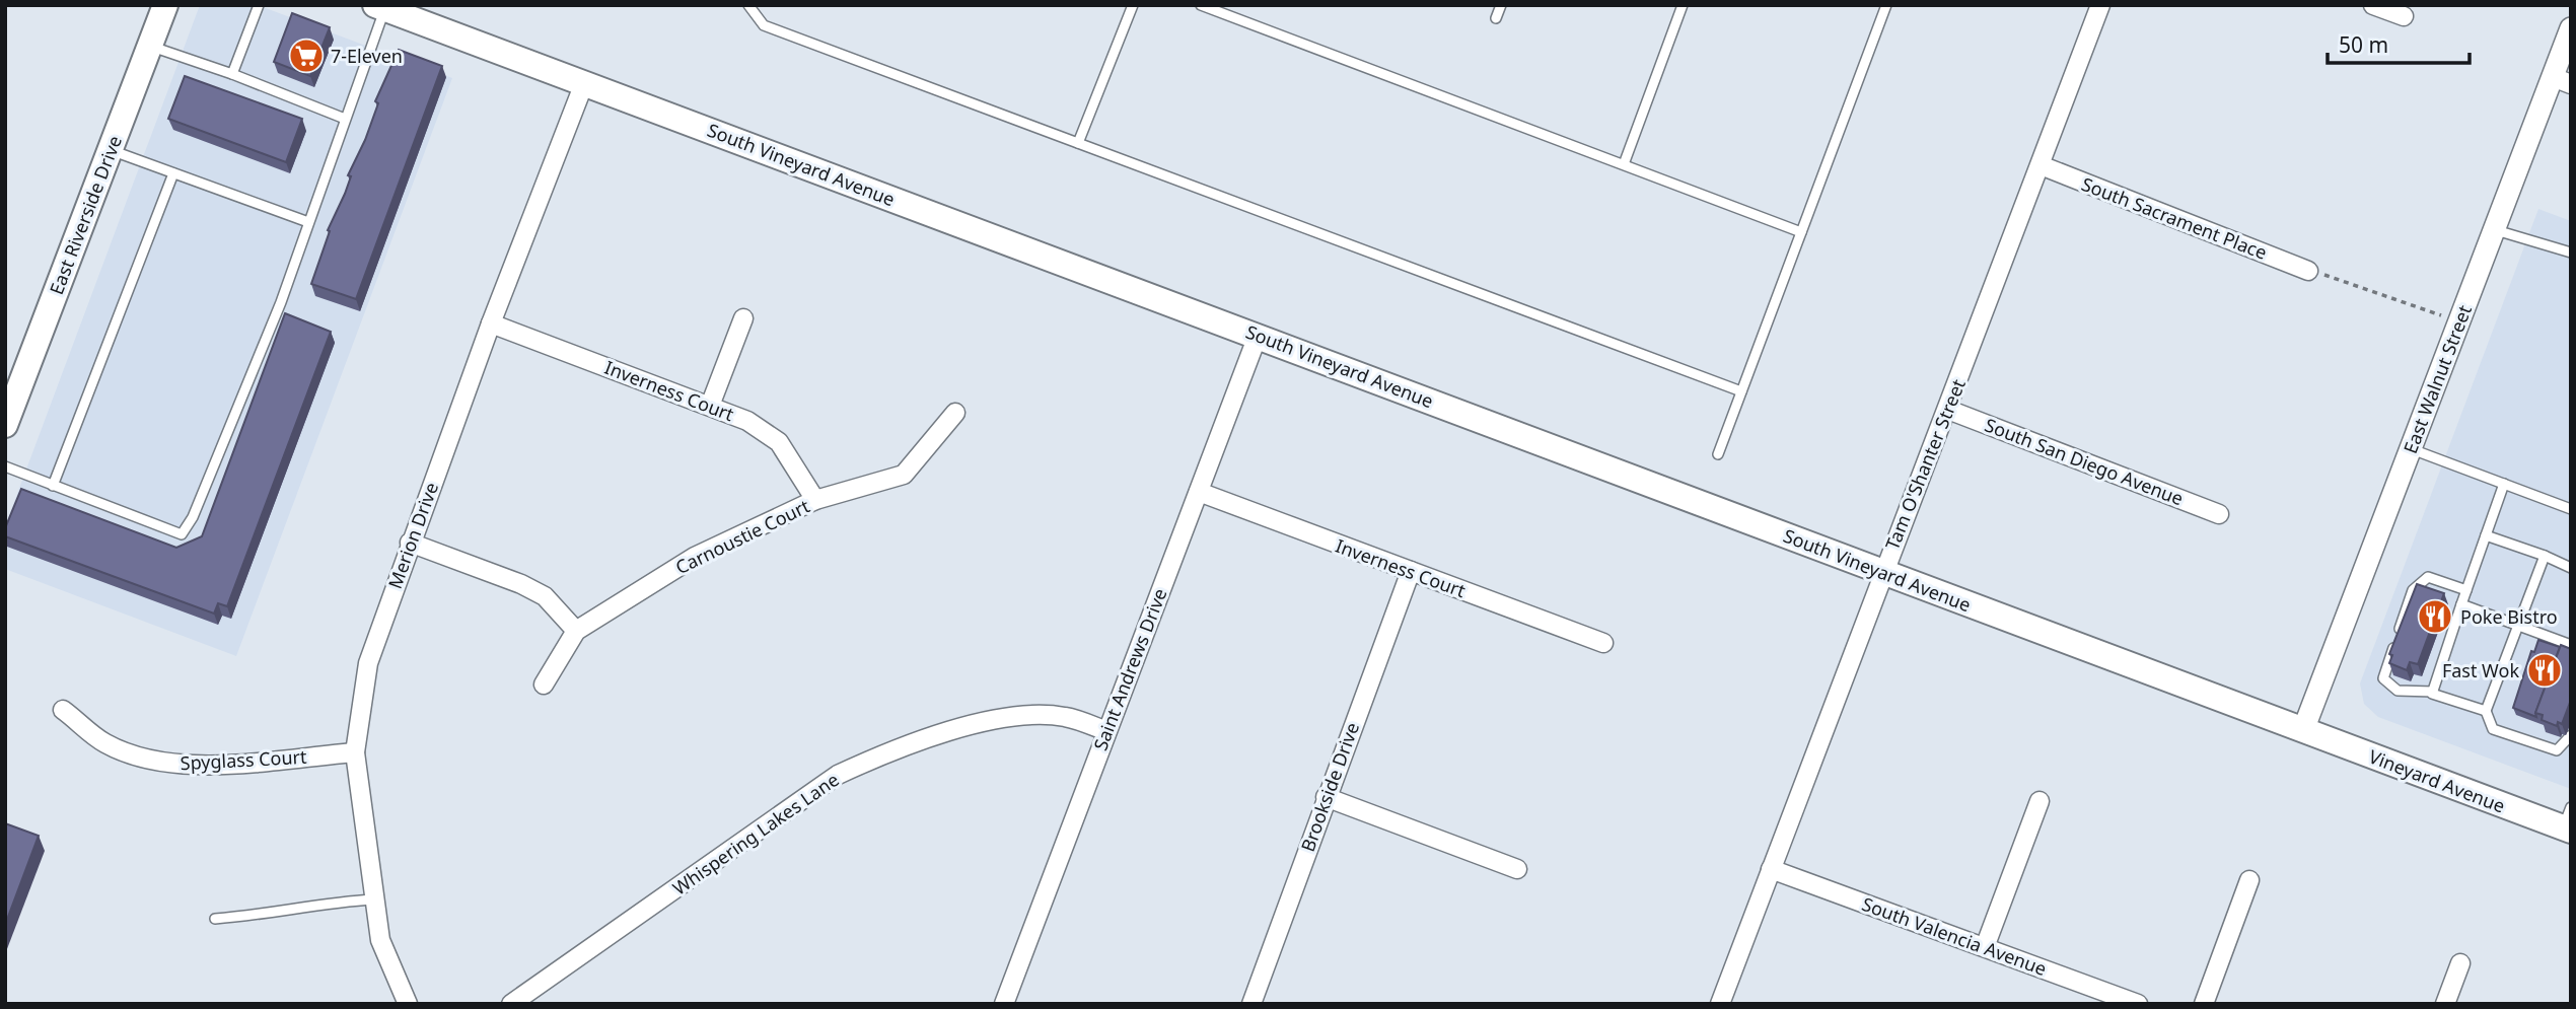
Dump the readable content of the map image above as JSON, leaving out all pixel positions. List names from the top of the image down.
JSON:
{
  "streets": {
    "main road": ["South Vineyard Avenue", "East Riverside Drive", "Vineyard Avenue"],
    "street": [
      "South Sacrament Place",
      "East Walnut Street",
      "Inverness Court",
      "South San Diego Avenue",
      "Tam O'Shanter Street",
      "Merion Drive",
      "Carnoustie Court",
      "Saint Andrews Drive",
      "Spyglass Court",
      "Brookside Drive",
      "Whispering Lakes Lane",
      "South Valencia Avenue"
    ]
  },
  "crossings": [
    ["South Vineyard Avenue", "East Walnut Street"],
    ["South Vineyard Avenue", "Tam O'Shanter Street"],
    ["South Vineyard Avenue", "Merion Drive"],
    ["South Vineyard Avenue", "Saint Andrews Drive"],
    ["South Vineyard Avenue", "Vineyard Avenue"],
    ["South Sacrament Place", "Tam O'Shanter Street"],
    ["East Walnut Street", "Vineyard Avenue"],
    ["Inverness Court", "Merion Drive"],
    ["Inverness Court", "Carnoustie Court"],
    ["Inverness Court", "Saint Andrews Drive"],
    ["Inverness Court", "Brookside Drive"],
    ["South San Diego Avenue", "Tam O'Shanter Street"],
    ["Tam O'Shanter Street", "South Valencia Avenue"],
    ["Merion Drive", "Spyglass Court"],
    ["Saint Andrews Drive", "Whispering Lakes Lane"]
  ],
  "places": {
    "supermarket": ["7-Eleven"],
    "restaurant": ["Poke Bistro", "Fast Wok"]
  },
  "scale_bar": "50 m"
}
